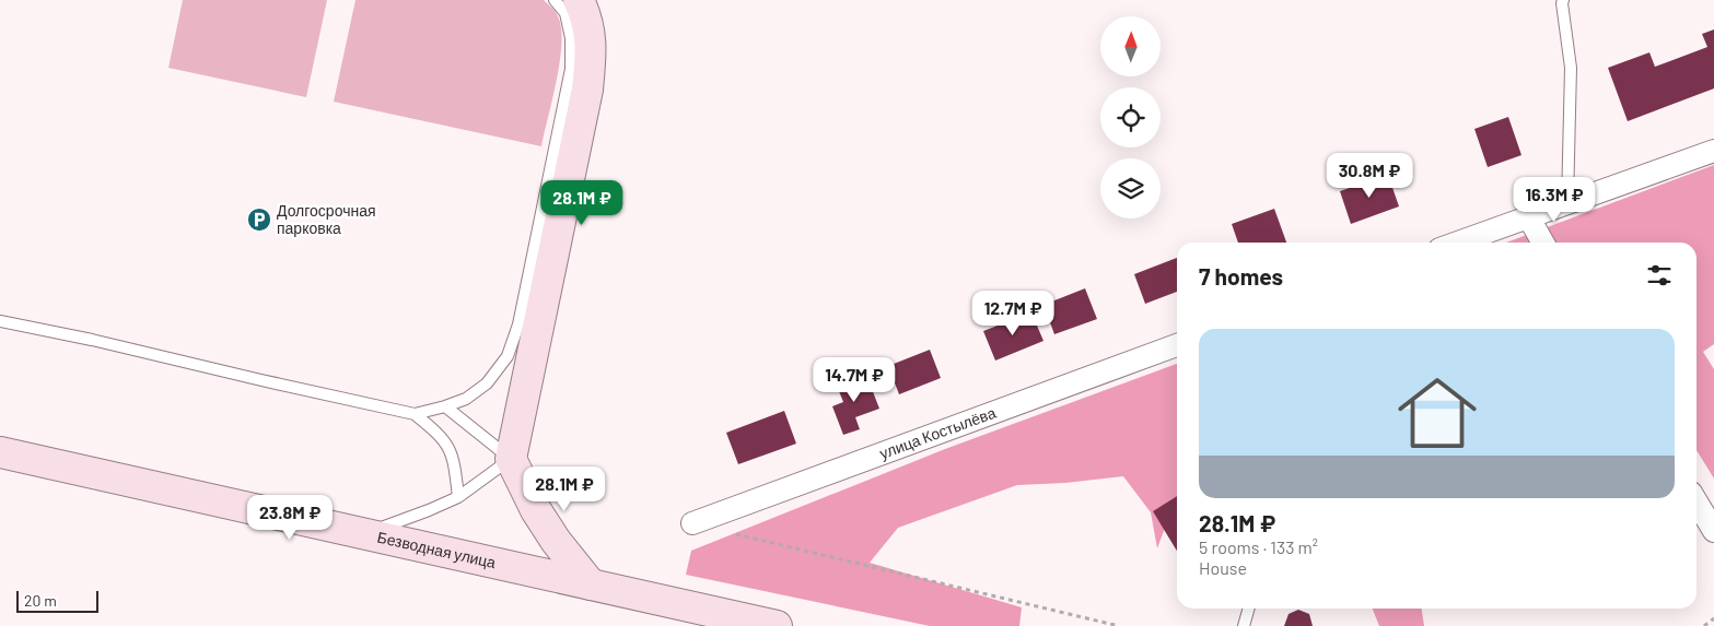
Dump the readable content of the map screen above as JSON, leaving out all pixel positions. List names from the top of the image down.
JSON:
{
  "streets": {
    "main road": ["Безводная улица"],
    "street": ["улица Костылёва"]
  },
  "places": {
    "parking": ["Долгосрочная парковка"]
  },
  "scale_bar": "20 m",
  "north": "top",
  "page": {
    "price": [
      "30.8M ₽",
      "16.3M ₽",
      "28.1M ₽",
      "12.7M ₽",
      "14.7M ₽",
      "28.1M ₽",
      "23.8M ₽"
    ],
    "heading": "7 homes",
    "list": [
      {
        "name": "28.1M ₽",
        "note": "5 rooms · 133 m² · House"
      }
    ],
    "scale": "20 m"
  }
}
